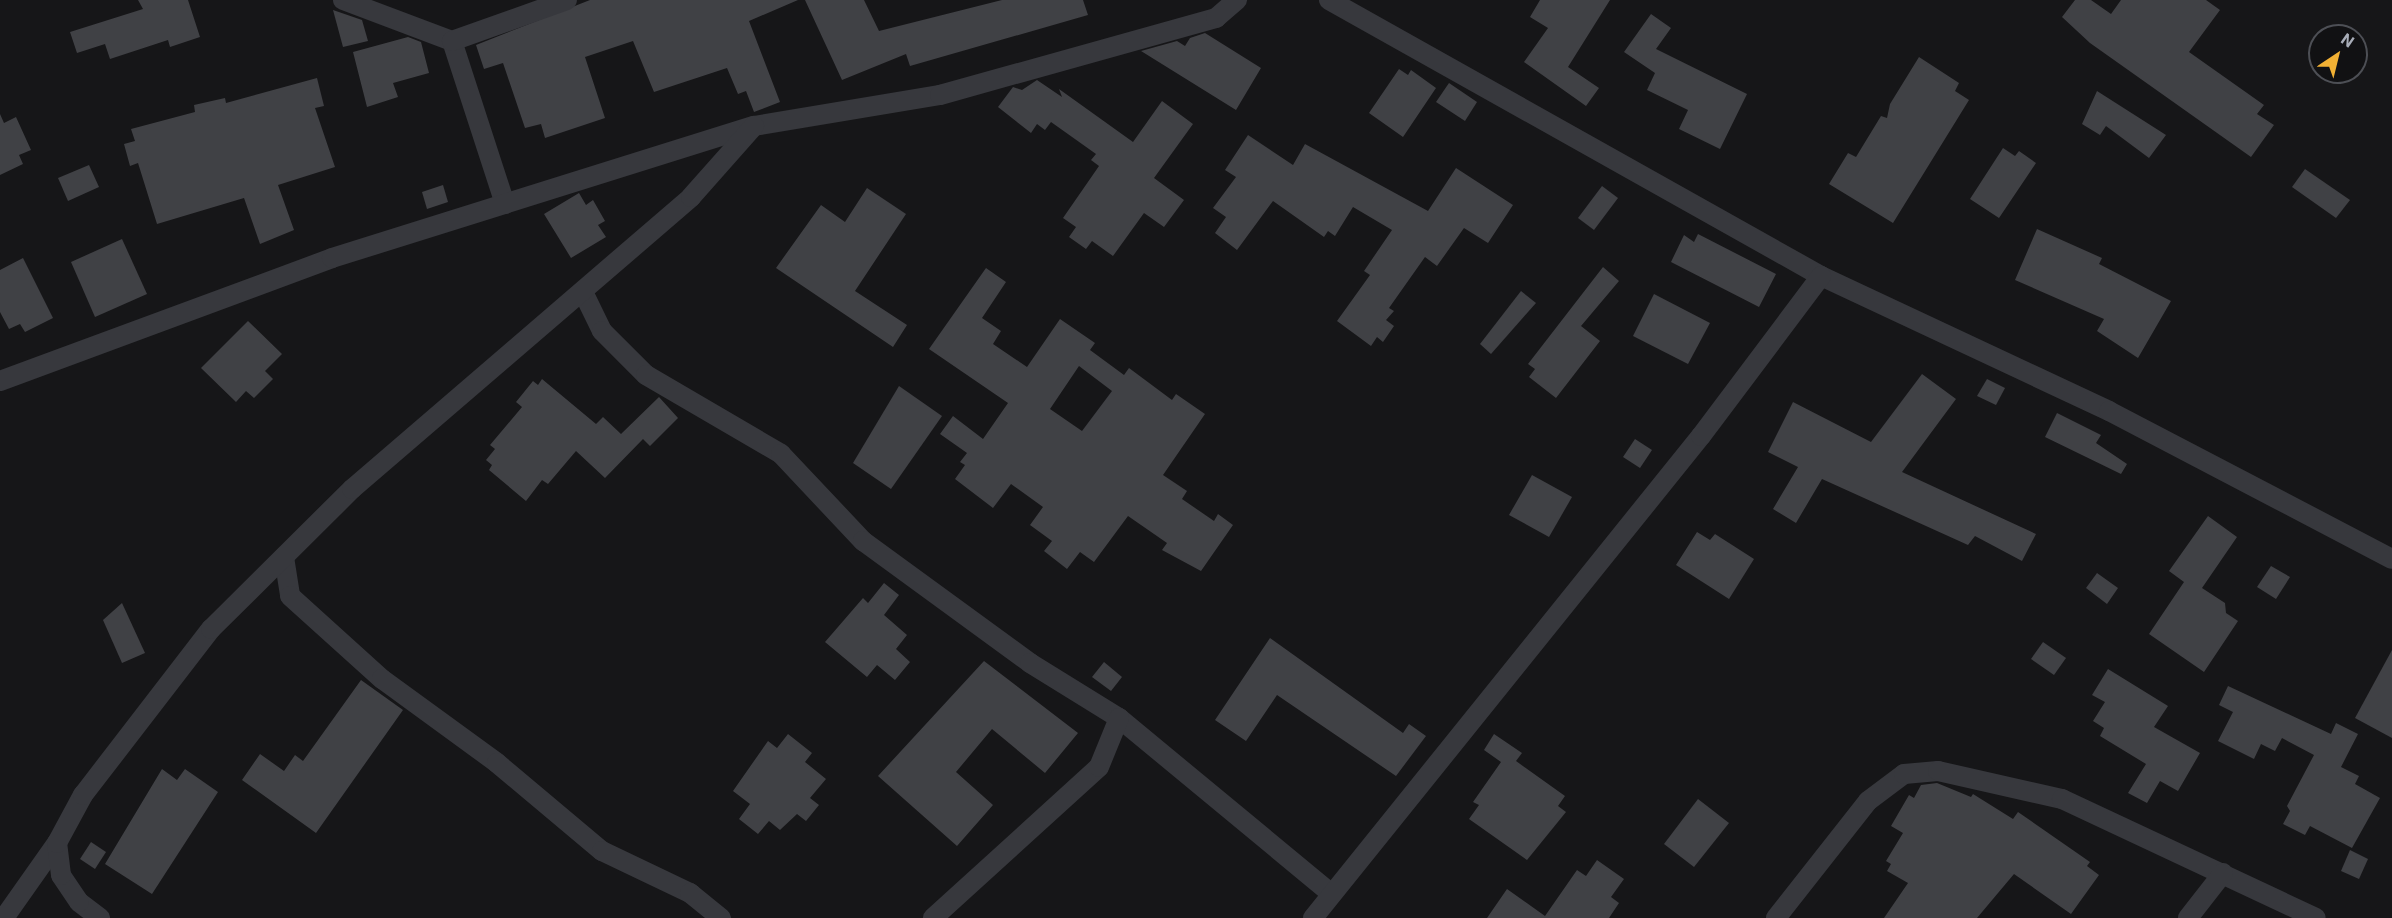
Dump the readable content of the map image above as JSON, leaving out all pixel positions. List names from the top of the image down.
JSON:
{
  "north": "top right"
}
